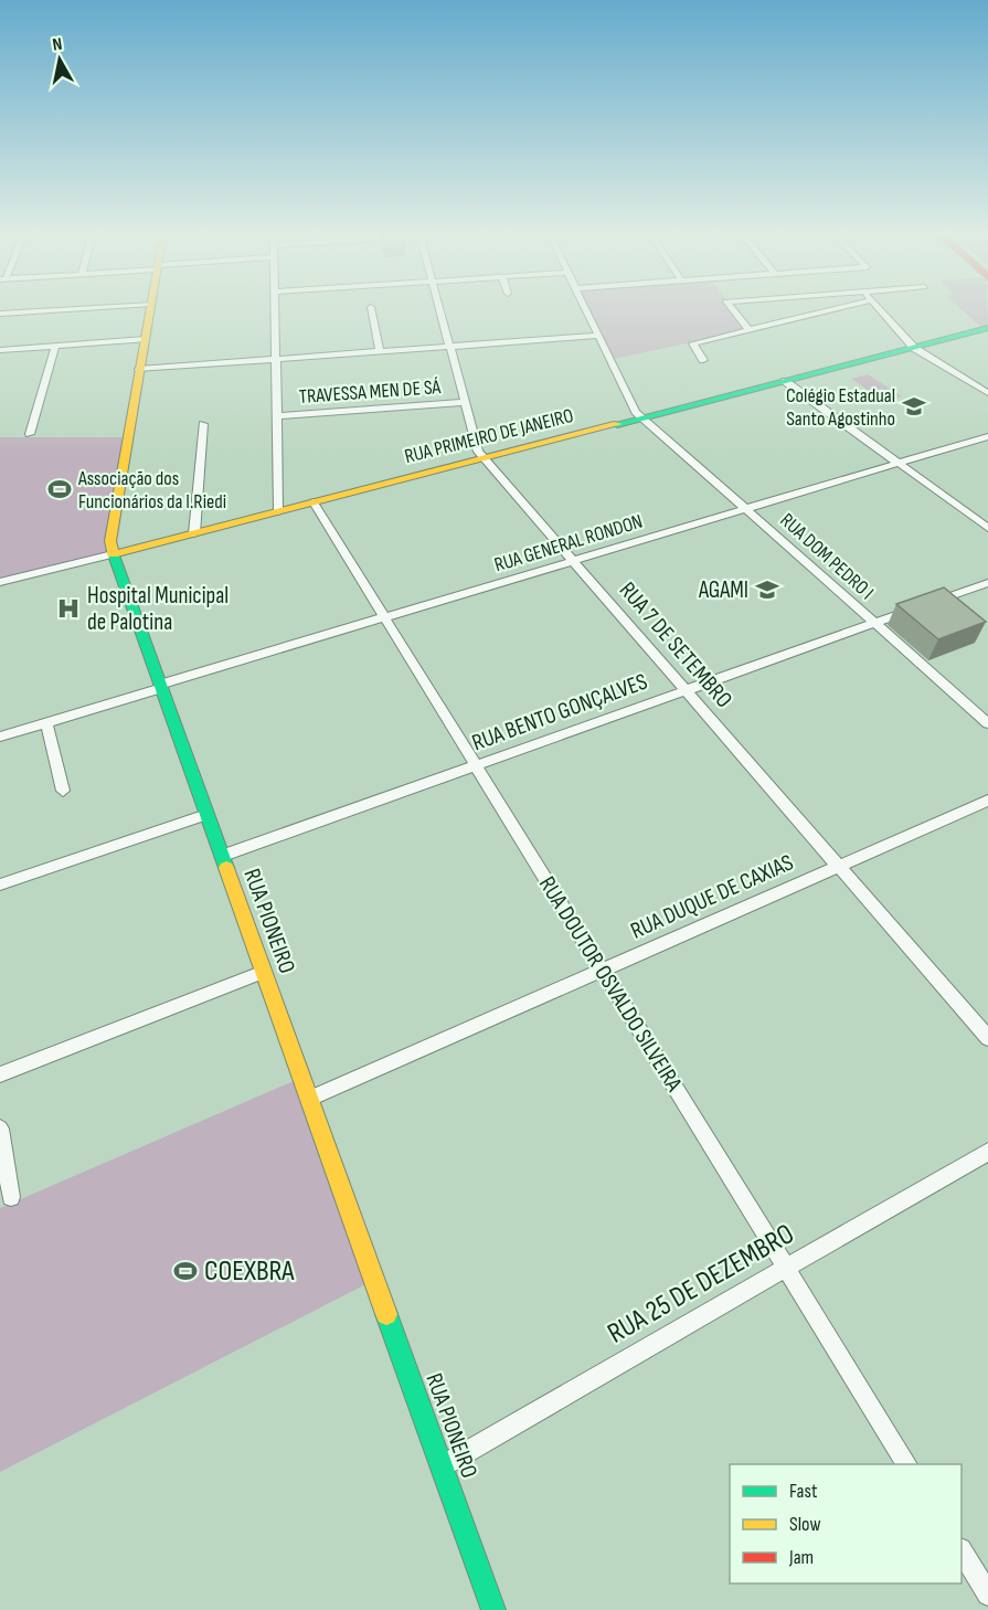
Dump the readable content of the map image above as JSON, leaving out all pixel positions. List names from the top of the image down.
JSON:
{
  "streets": {
    "street": [
      "TRAVESSA MEN DE SÁ",
      "RUA PRIMEIRO DE JANEIRO",
      "RUA GENERAL RONDON",
      "RUA DOM PEDRO I",
      "RUA 7 DE SETEMBRO",
      "RUA BENTO GONÇALVES",
      "RUA DUQUE DE CAXIAS",
      "RUA PIONEIRO",
      "RUA DOUTOR OSVALDO SILVEIRA",
      "RUA 25 DE DEZEMBRO"
    ]
  },
  "crossings": [
    ["TRAVESSA MEN DE SÁ", "RUA 7 DE SETEMBRO"],
    ["RUA PRIMEIRO DE JANEIRO", "RUA DOM PEDRO I"],
    ["RUA PRIMEIRO DE JANEIRO", "RUA 7 DE SETEMBRO"],
    ["RUA PRIMEIRO DE JANEIRO", "RUA PIONEIRO"],
    ["RUA PRIMEIRO DE JANEIRO", "RUA DOUTOR OSVALDO SILVEIRA"],
    ["RUA GENERAL RONDON", "RUA DOM PEDRO I"],
    ["RUA GENERAL RONDON", "RUA 7 DE SETEMBRO"],
    ["RUA GENERAL RONDON", "RUA PIONEIRO"],
    ["RUA GENERAL RONDON", "RUA DOUTOR OSVALDO SILVEIRA"],
    ["RUA DOM PEDRO I", "RUA BENTO GONÇALVES"],
    ["RUA 7 DE SETEMBRO", "RUA BENTO GONÇALVES"],
    ["RUA 7 DE SETEMBRO", "RUA DUQUE DE CAXIAS"],
    ["RUA BENTO GONÇALVES", "RUA PIONEIRO"],
    ["RUA BENTO GONÇALVES", "RUA DOUTOR OSVALDO SILVEIRA"],
    ["RUA DUQUE DE CAXIAS", "RUA PIONEIRO"],
    ["RUA DUQUE DE CAXIAS", "RUA DOUTOR OSVALDO SILVEIRA"],
    ["RUA PIONEIRO", "RUA 25 DE DEZEMBRO"],
    ["RUA DOUTOR OSVALDO SILVEIRA", "RUA 25 DE DEZEMBRO"]
  ],
  "places": {
    "school or university": ["Colégio Estadual Santo Agostinho", "AGAMI"],
    "sports": ["Associação dos Funcionários da I.Riedi", "COEXBRA"],
    "hospital": ["Hospital Municipal de Palotina"]
  },
  "legend": ["Fast", "Slow", "Jam"],
  "north": "top"
}
